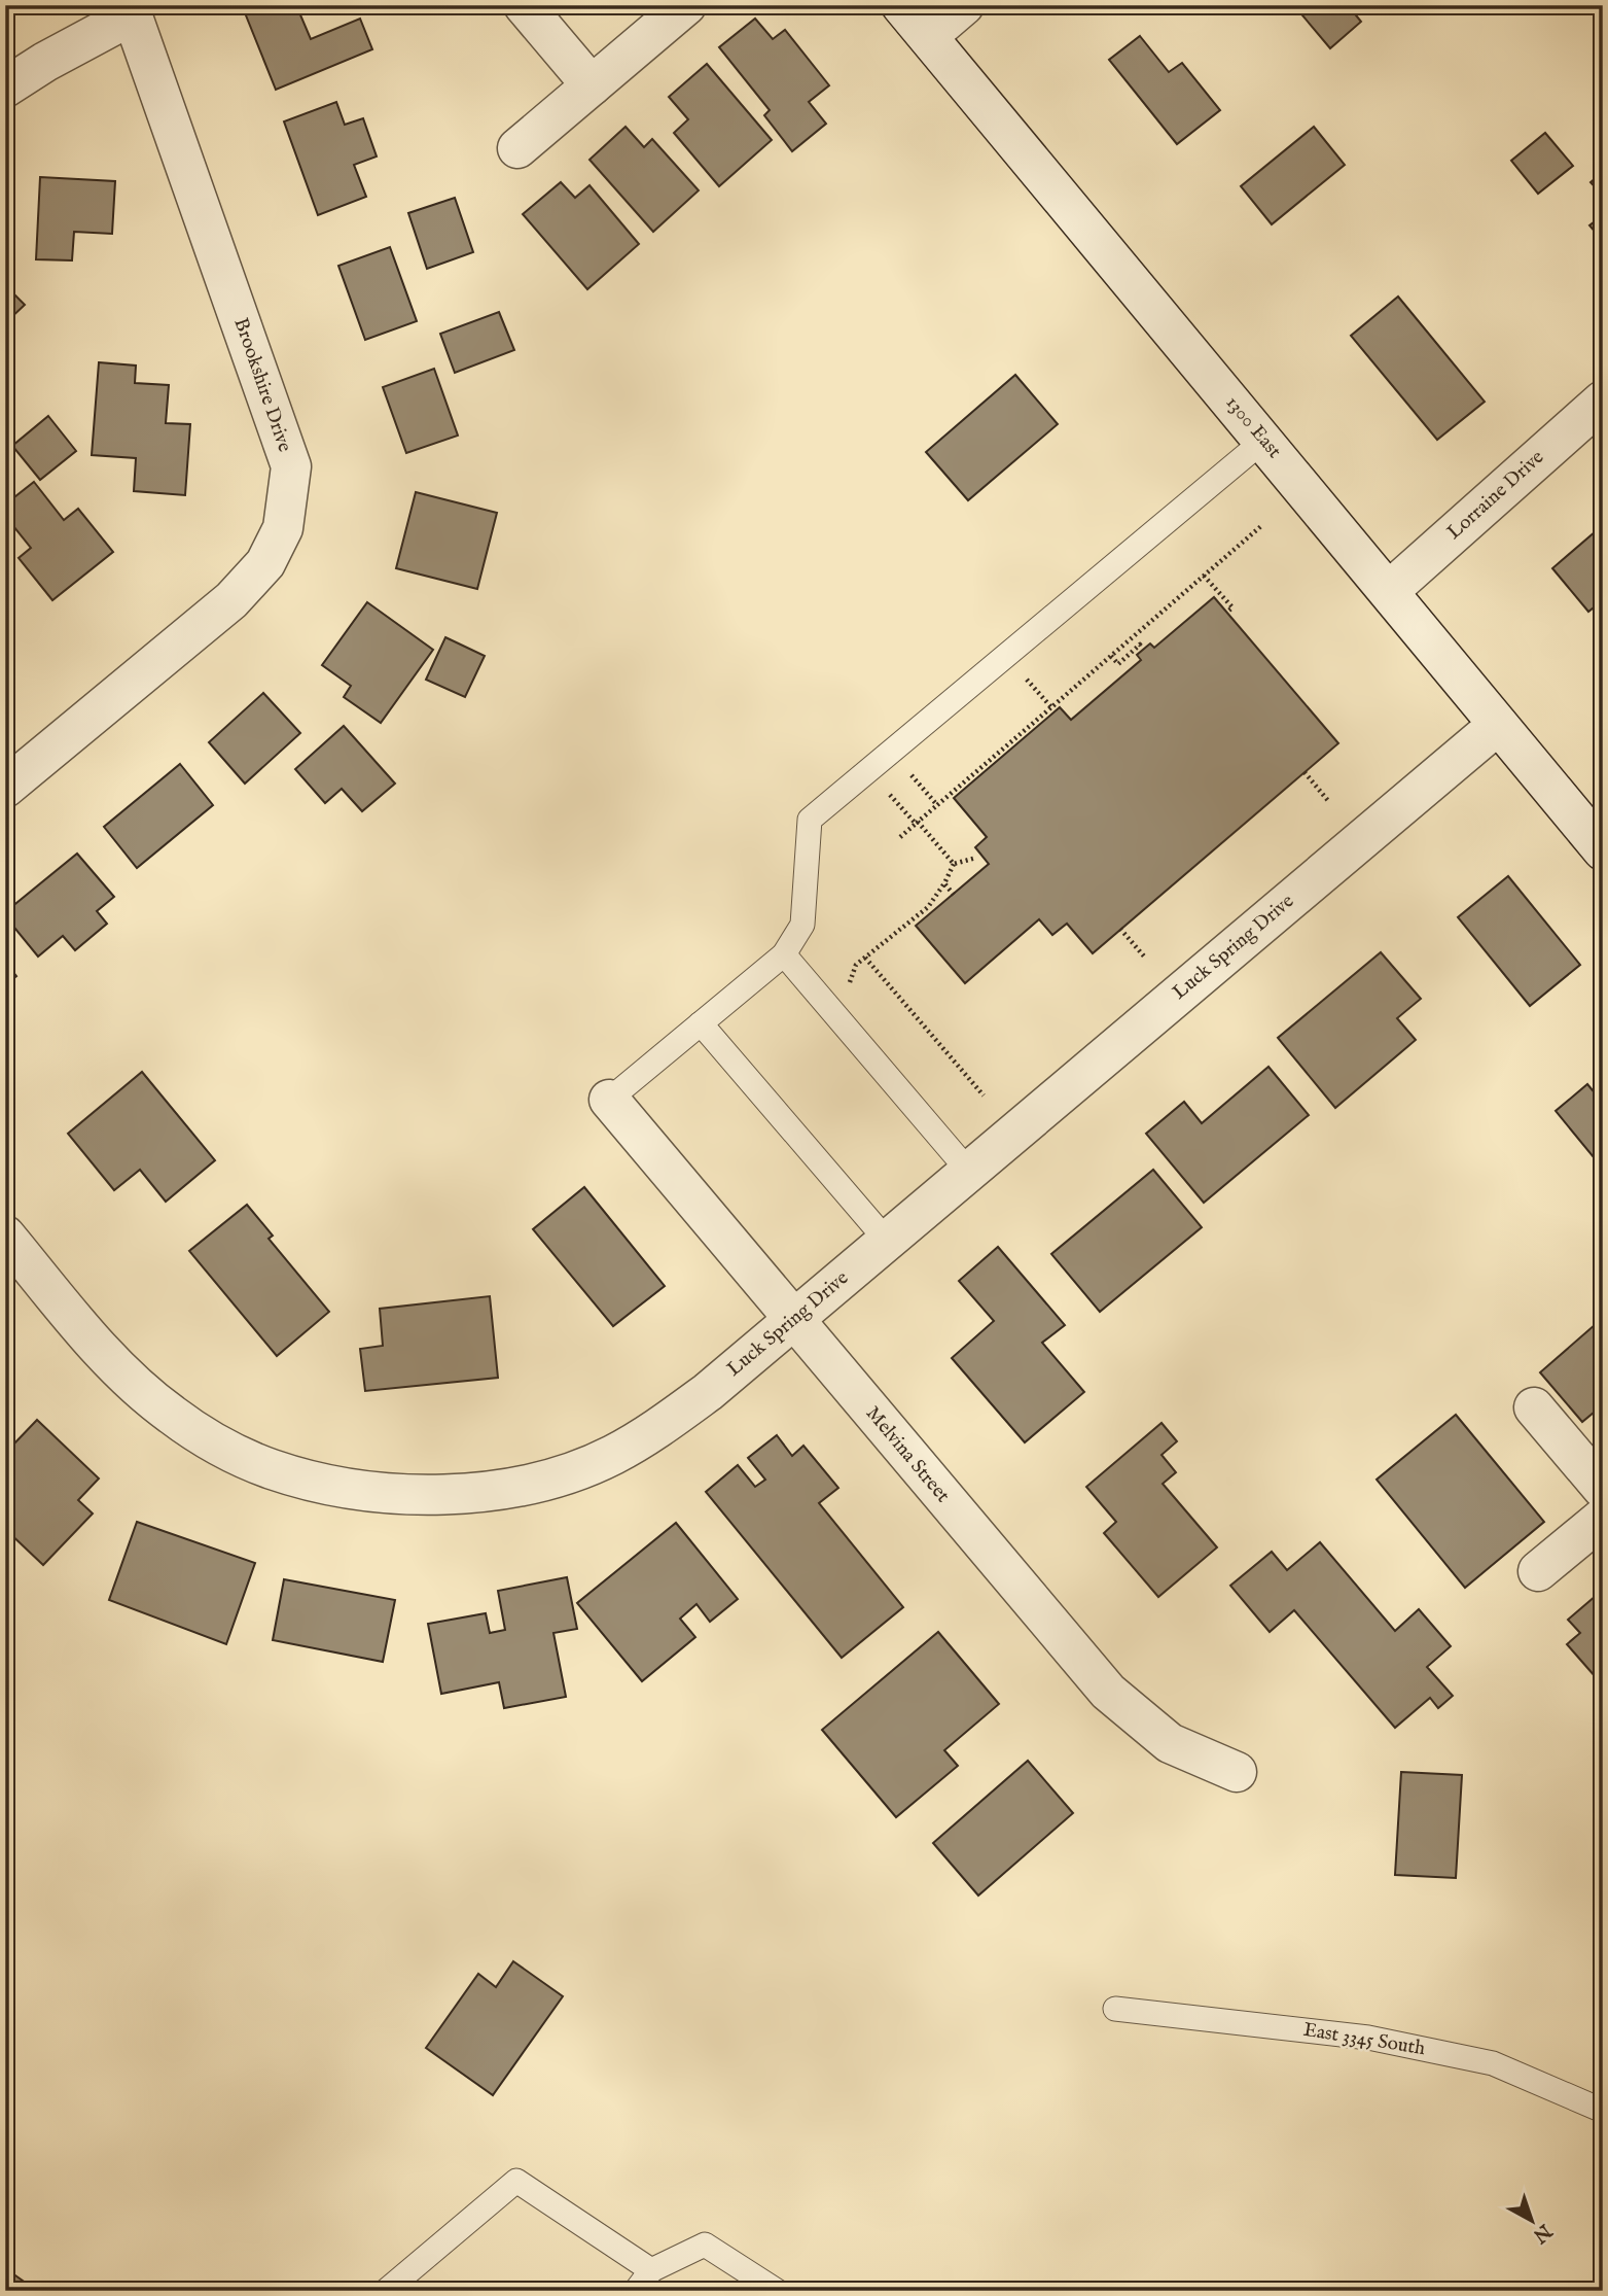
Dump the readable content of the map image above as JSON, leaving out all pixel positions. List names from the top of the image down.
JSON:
{
  "streets": {
    "street": [
      "Brookshire Drive",
      "1300 East",
      "Lorraine Drive",
      "Luck Spring Drive",
      "Melvina Street"
    ],
    "lane": ["East 3345 South"]
  },
  "crossings": [
    ["1300 East", "Lorraine Drive"],
    ["1300 East", "Luck Spring Drive"],
    ["Luck Spring Drive", "Melvina Street"]
  ],
  "north": "bottom right"
}
